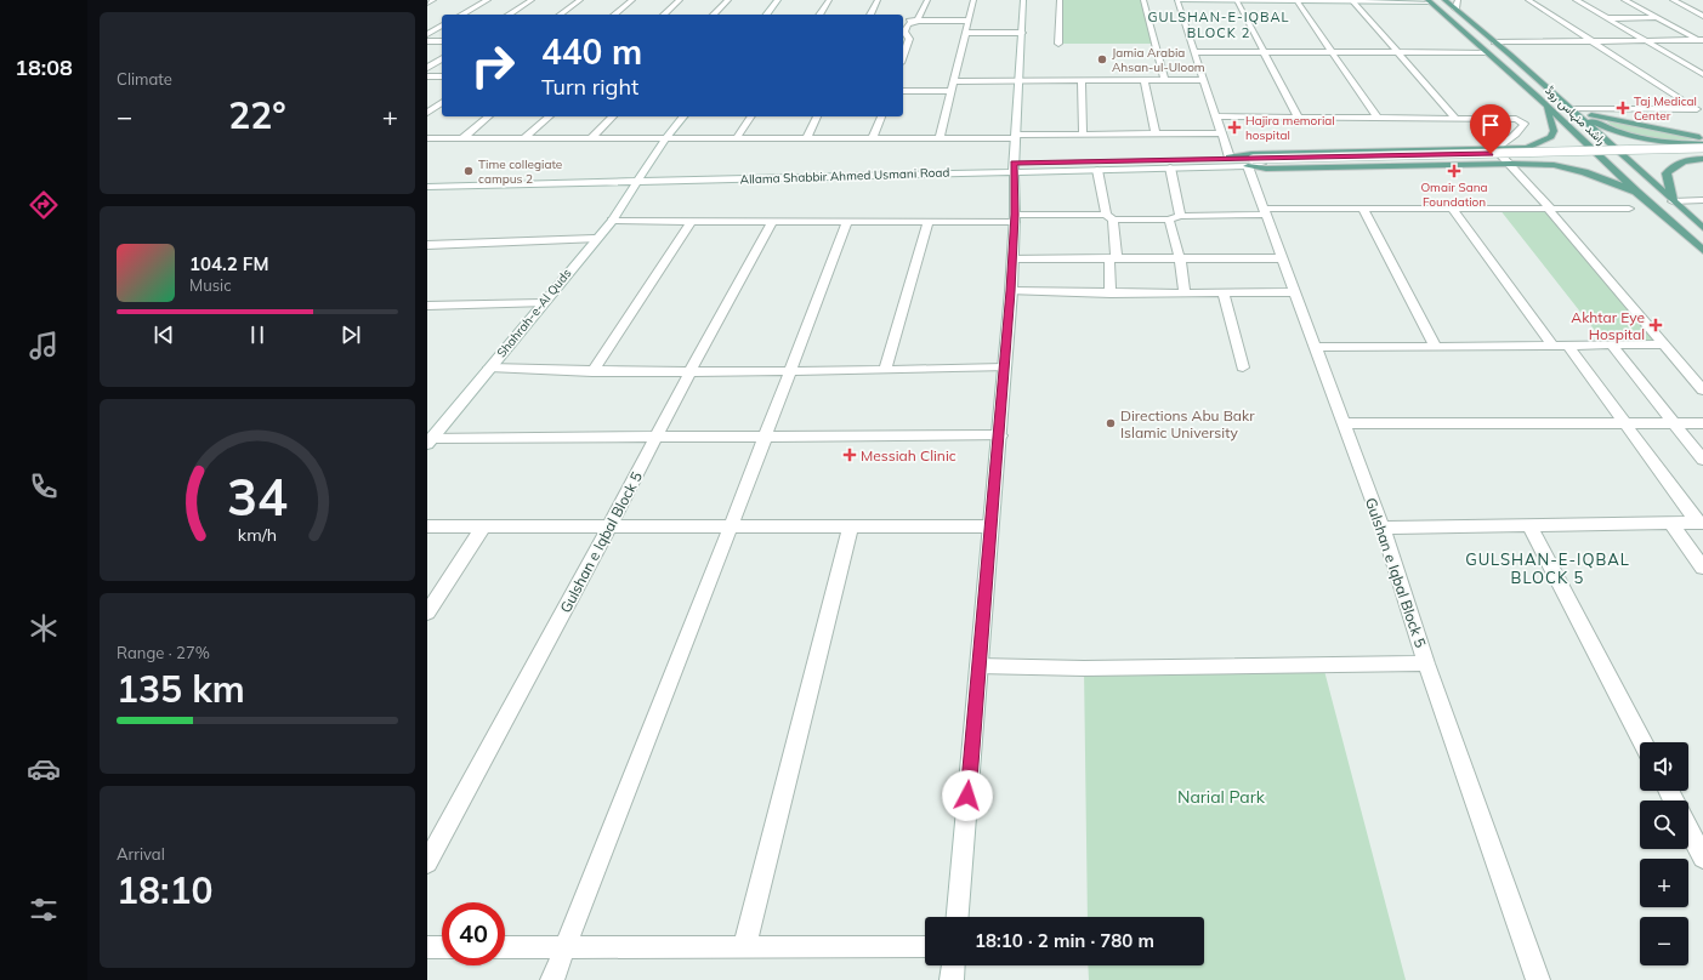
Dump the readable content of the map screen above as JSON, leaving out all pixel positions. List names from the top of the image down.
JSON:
{
  "streets": {
    "main road": ["راشد منہاس روڈ"],
    "street": ["Allama Shabbir Ahmed Usmani Road", "Shahrah-e-Al Quds", "Gulshan e Iqbal Block 5"]
  },
  "crossings": [
    ["Allama Shabbir Ahmed Usmani Road", "Shahrah-e-Al Quds"],
    ["Allama Shabbir Ahmed Usmani Road", "Gulshan e Iqbal Block 5"]
  ],
  "districts": ["GULSHAN-E-IQBAL BLOCK 2", "GULSHAN-E-IQBAL BLOCK 5"],
  "parks": ["Narial Park"],
  "places": {
    "other": ["Jamia Arabia Ahsan-ul-Uloom", "Time collegiate campus 2", "Directions Abu Bakr Islamic University"],
    "health": [
      "Taj Medical Center",
      "Hajira memorial hospital",
      "Omair Sana Foundation",
      "Akhtar Eye Hospital",
      "Messiah Clinic"
    ]
  },
  "page": {
    "tabs": "18:08",
    "tile": [
      "Climate",
      ["Range · 27%", "135 km"],
      ["Arrival", "18:10"]
    ],
    "turn": ["440 m", "Turn right"],
    "heat": ["−", "22°", "+"],
    "song": ["104.2 FM", "Music"],
    "map_buttons": ["+", "−"],
    "limit": "40",
    "trip": "18:10 · 2 min · 780 m",
    "gauge": ["34", "km/h"]
  }
}
